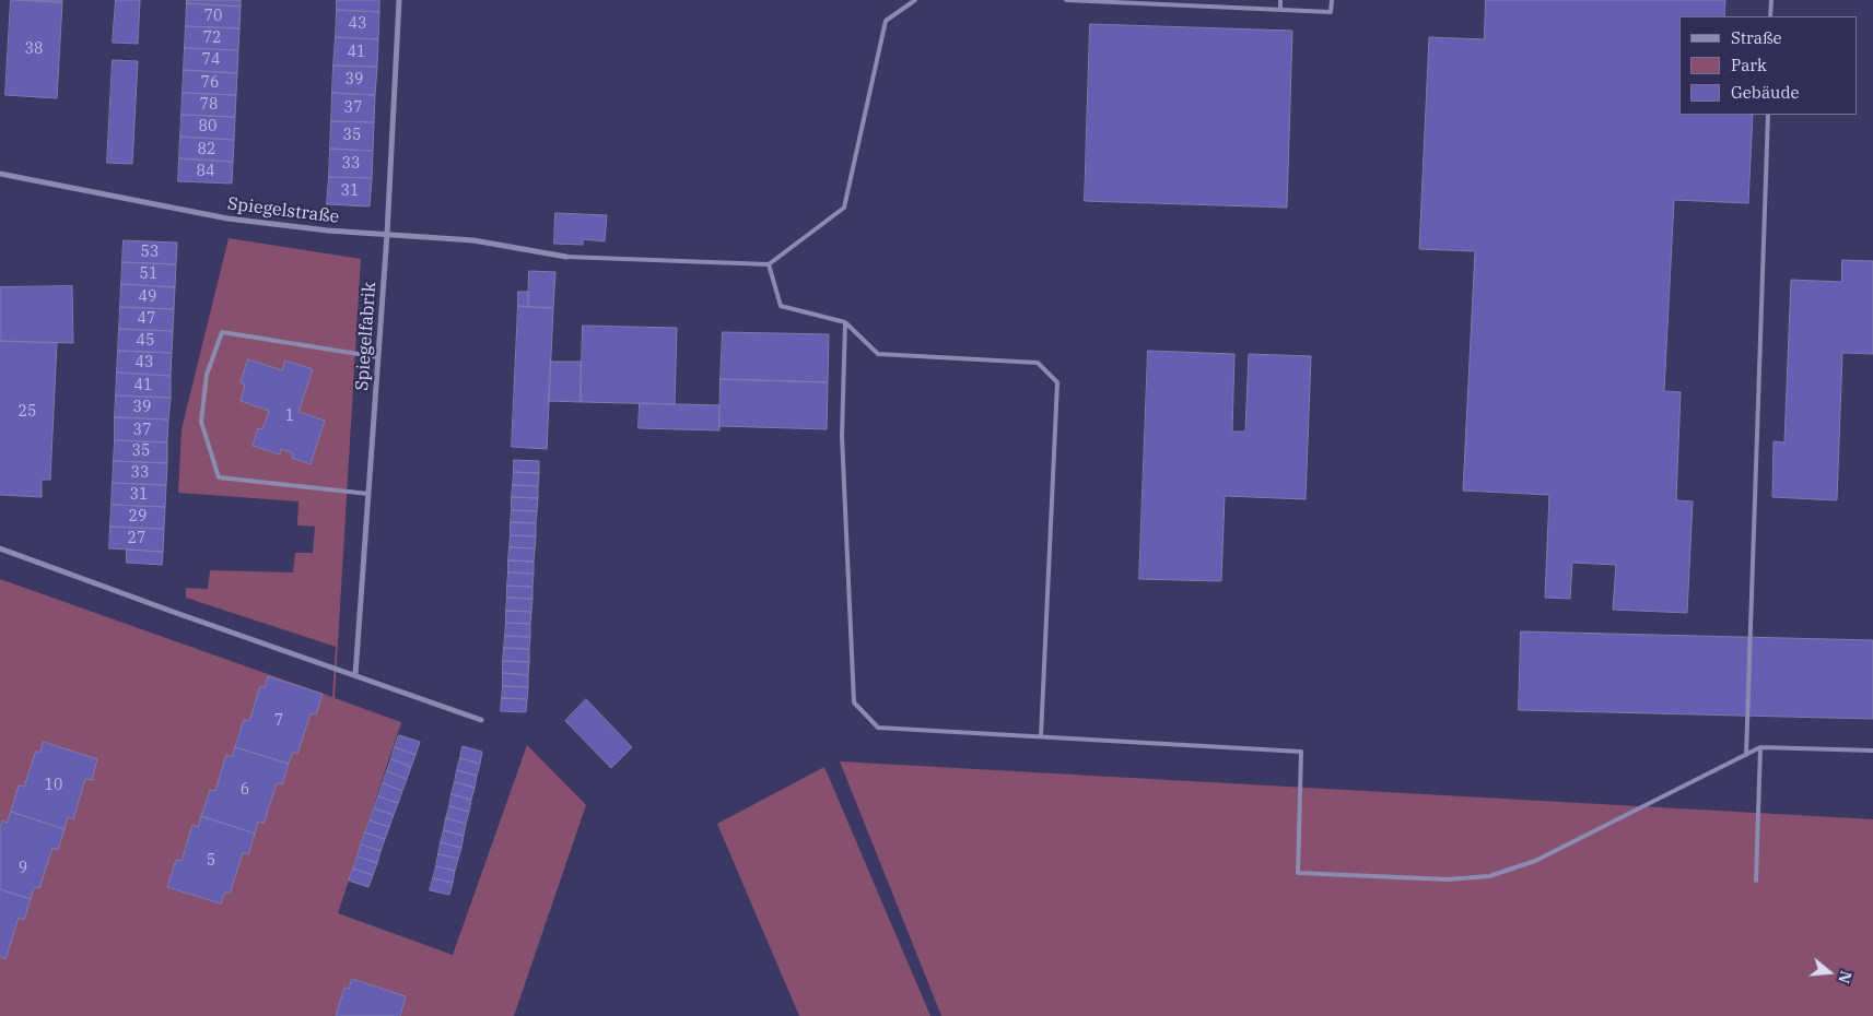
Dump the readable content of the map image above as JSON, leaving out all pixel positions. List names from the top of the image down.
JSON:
{
  "streets": {
    "street": ["Spiegelstraße", "Spiegelfabrik"]
  },
  "crossings": [
    ["Spiegelstraße", "Spiegelfabrik"]
  ],
  "house_numbers": [
    "70",
    "43",
    "72",
    "38",
    "41",
    "74",
    "39",
    "76",
    "78",
    "37",
    "80",
    "35",
    "82",
    "33",
    "84",
    "31",
    "53",
    "51",
    "49",
    "47",
    "45",
    "43",
    "41",
    "39",
    "25",
    "1",
    "37",
    "35",
    "33",
    "31",
    "29",
    "27",
    "7",
    "10",
    "6",
    "5",
    "9"
  ],
  "legend": ["Straße", "Park", "Gebäude"],
  "north": "right"
}
